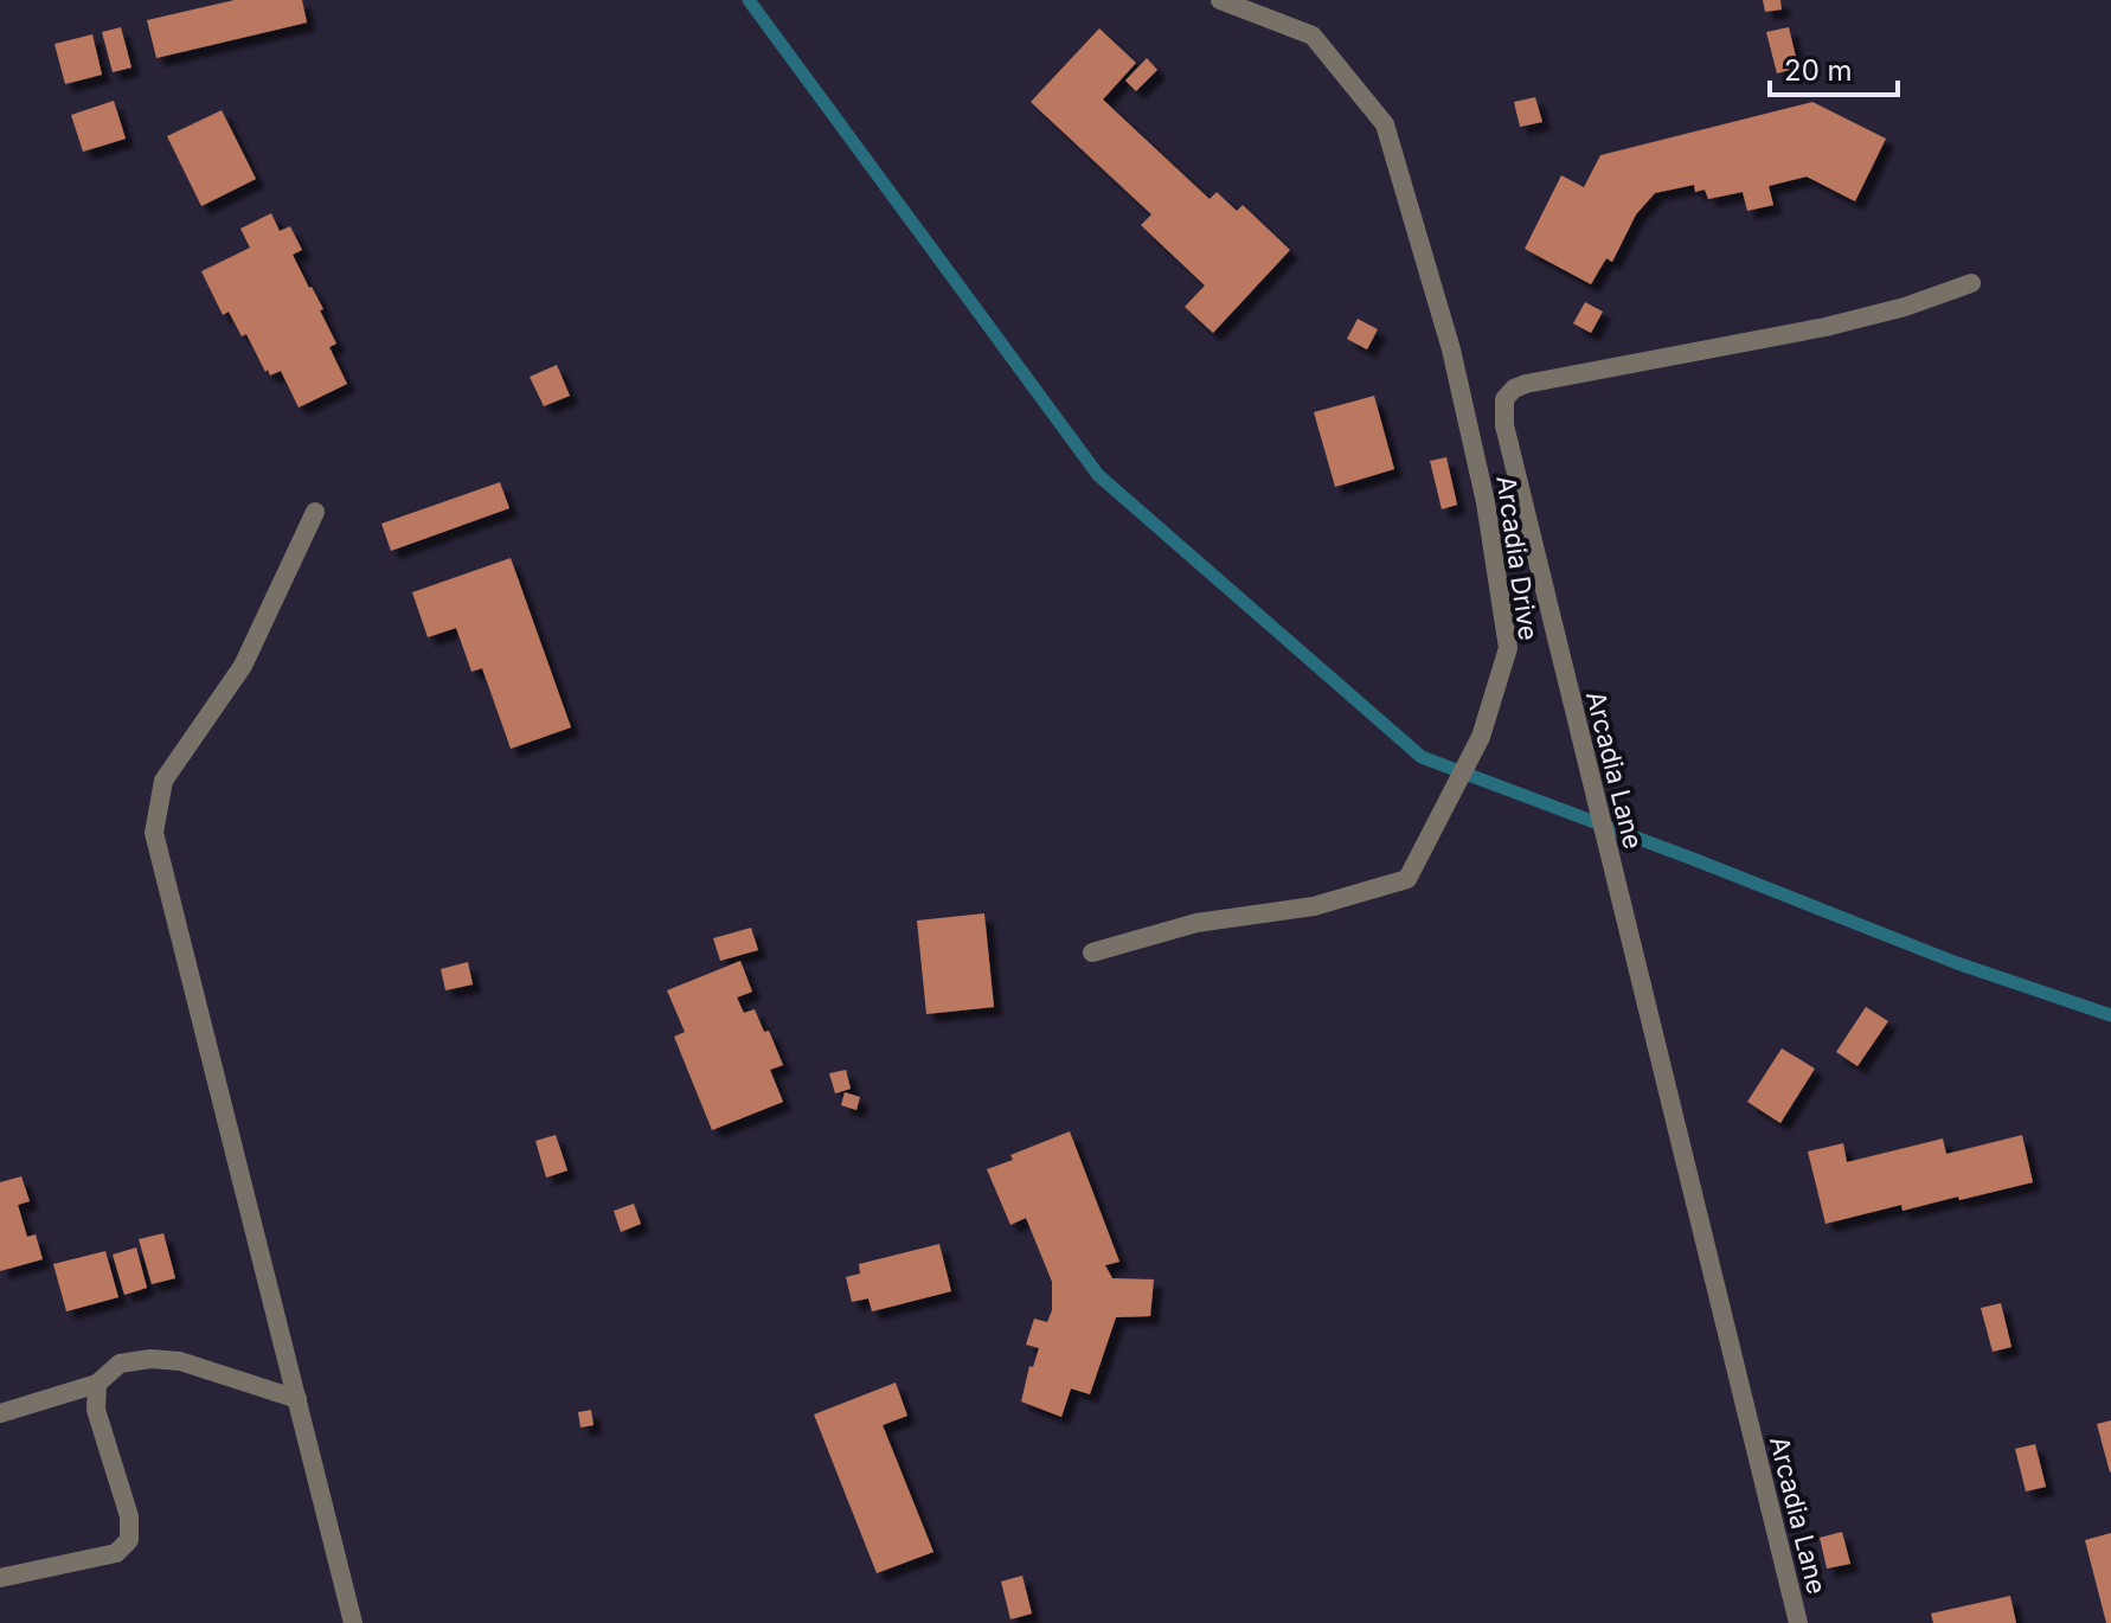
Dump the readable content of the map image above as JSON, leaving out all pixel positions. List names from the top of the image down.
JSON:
{
  "streets": {
    "street": ["Arcadia Drive", "Arcadia Lane"]
  },
  "scale_bar": "20 m"
}
